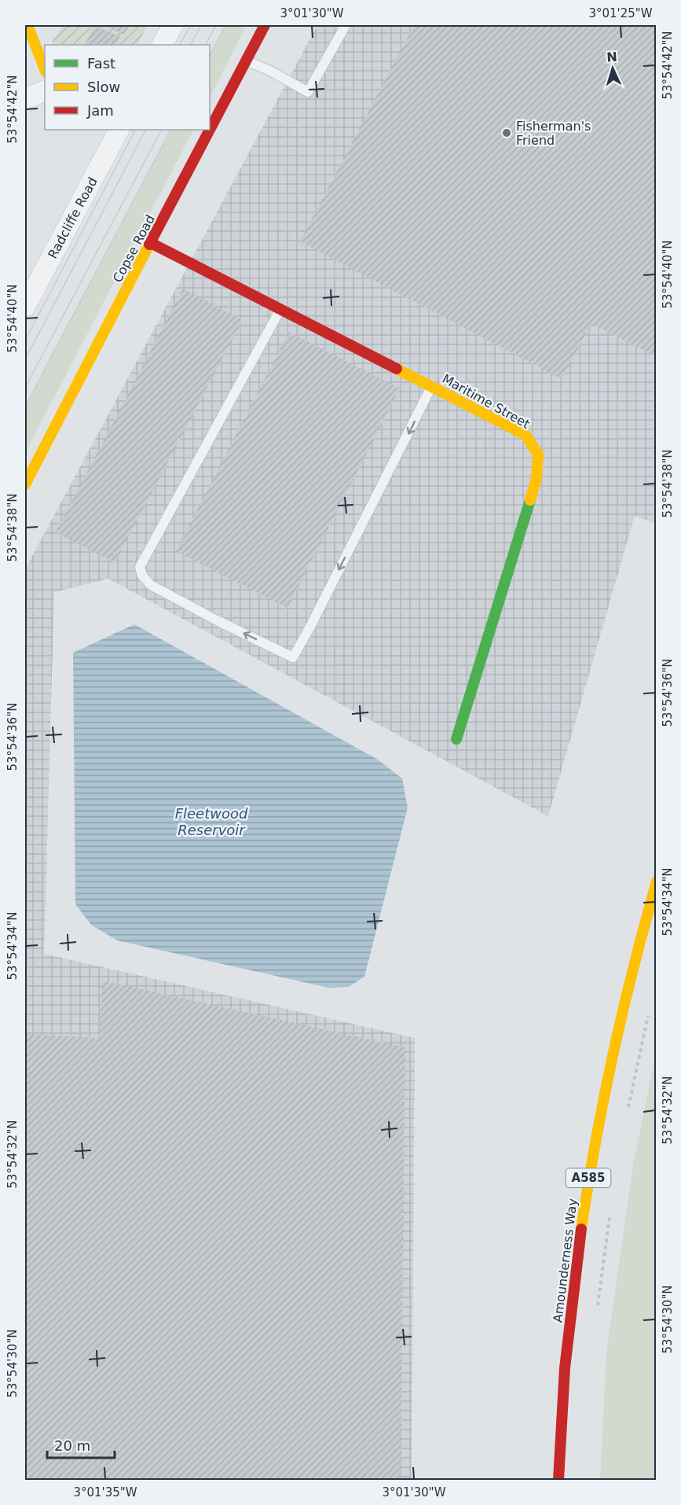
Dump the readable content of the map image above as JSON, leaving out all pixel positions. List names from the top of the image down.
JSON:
{
  "streets": {
    "main road": [
      "Copse Road",
      "Maritime Street",
      "A585",
      "Amounderness Way"
    ],
    "street": ["Radcliffe Road"]
  },
  "crossings": [
    ["Copse Road", "Maritime Street"]
  ],
  "water": ["Fleetwood Reservoir"],
  "places": ["Fisherman's Friend"],
  "legend": ["Fast", "Slow", "Jam"],
  "scale_bar": "20 m",
  "north": "top",
  "coordinates": [
    "3°01'30\"W",
    "3°01'25\"W",
    "53°54'42\"N",
    "53°54'40\"N",
    "53°54'38\"N",
    "53°54'36\"N",
    "53°54'34\"N",
    "53°54'32\"N",
    "53°54'30\"N",
    "3°01'35\"W"
  ]
}
